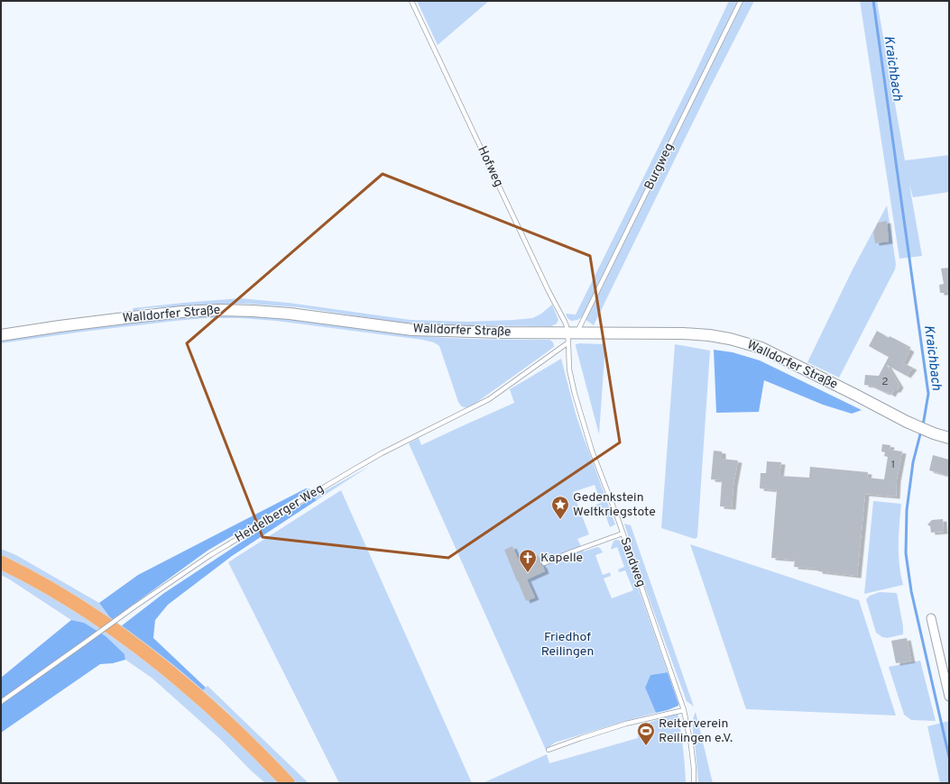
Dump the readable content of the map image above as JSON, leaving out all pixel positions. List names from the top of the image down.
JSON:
{
  "streets": {
    "street": ["Walldorfer Straße"],
    "lane": [
      "Hofweg",
      "Burgweg",
      "Heidelberger Weg",
      "Sandweg"
    ]
  },
  "crossings": [
    ["Hofweg", "Burgweg"],
    ["Hofweg", "Walldorfer Straße"],
    ["Hofweg", "Heidelberger Weg"],
    ["Hofweg", "Sandweg"],
    ["Burgweg", "Walldorfer Straße"],
    ["Burgweg", "Heidelberger Weg"],
    ["Burgweg", "Sandweg"],
    ["Walldorfer Straße", "Heidelberger Weg"],
    ["Walldorfer Straße", "Sandweg"],
    ["Heidelberger Weg", "Sandweg"]
  ],
  "water": ["Kraichbach"],
  "parks": ["Friedhof Reilingen"],
  "places": {
    "place": ["Gedenkstein Weltkriegstote"],
    "church": ["Kapelle"],
    "sports": ["Reiterverein Reilingen e.V."]
  },
  "house_numbers": ["2", "1"]
}
